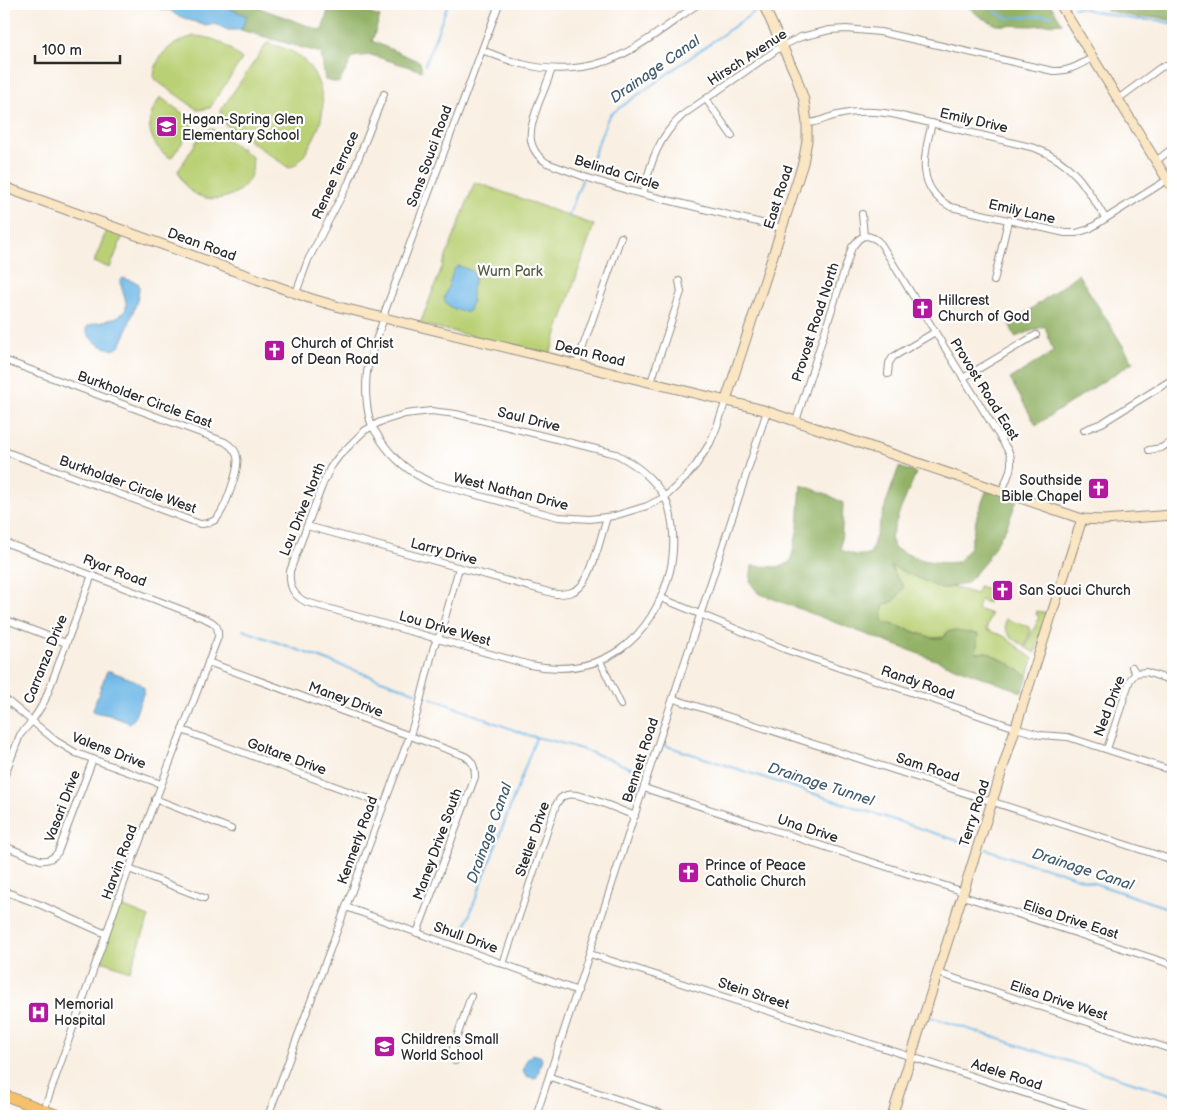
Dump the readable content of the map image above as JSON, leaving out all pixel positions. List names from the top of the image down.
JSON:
{
  "streets": {
    "street": [
      "Hirsch Avenue",
      "Emily Drive",
      "Sans Souci Road",
      "Belinda Circle",
      "Renee Terrace",
      "East Road",
      "Emily Lane",
      "Dean Road",
      "Provost Road North",
      "Provost Road East",
      "Burkholder Circle East",
      "Saul Drive",
      "Burkholder Circle West",
      "West Nathan Drive",
      "Lou Drive North",
      "Larry Drive",
      "Ryar Road",
      "Lou Drive West",
      "Carranza Drive",
      "Randy Road",
      "Maney Drive",
      "Ned Drive",
      "Valens Drive",
      "Goltare Drive",
      "Bennett Road",
      "Sam Road",
      "Vasari Drive",
      "Terry Road",
      "Una Drive",
      "Stetler Drive",
      "Kennerly Road",
      "Maney Drive South",
      "Harvin Road",
      "Elisa Drive East",
      "Shull Drive",
      "Stein Street",
      "Elisa Drive West",
      "Adele Road"
    ]
  },
  "crossings": [
    ["Hirsch Avenue", "Belinda Circle"],
    ["Hirsch Avenue", "East Road"],
    ["Emily Drive", "East Road"],
    ["Emily Drive", "Emily Lane"],
    ["Sans Souci Road", "Dean Road"],
    ["Sans Souci Road", "Saul Drive"],
    ["Sans Souci Road", "West Nathan Drive"],
    ["Sans Souci Road", "Lou Drive North"],
    ["Belinda Circle", "East Road"],
    ["Renee Terrace", "Dean Road"],
    ["East Road", "Dean Road"],
    ["East Road", "West Nathan Drive"],
    ["Dean Road", "Provost Road North"],
    ["Dean Road", "Provost Road East"],
    ["Dean Road", "West Nathan Drive"],
    ["Dean Road", "Bennett Road"],
    ["Dean Road", "Terry Road"],
    ["Provost Road North", "Provost Road East"],
    ["Burkholder Circle East", "Burkholder Circle West"],
    ["Saul Drive", "West Nathan Drive"],
    ["Saul Drive", "Lou Drive North"],
    ["Saul Drive", "Lou Drive West"],
    ["West Nathan Drive", "Lou Drive North"],
    ["West Nathan Drive", "Larry Drive"],
    ["West Nathan Drive", "Lou Drive West"],
    ["Lou Drive North", "Larry Drive"],
    ["Lou Drive North", "Lou Drive West"],
    ["Larry Drive", "Kennerly Road"],
    ["Ryar Road", "Carranza Drive"],
    ["Ryar Road", "Harvin Road"],
    ["Lou Drive West", "Randy Road"],
    ["Lou Drive West", "Kennerly Road"],
    ["Carranza Drive", "Valens Drive"],
    ["Randy Road", "Ned Drive"],
    ["Randy Road", "Bennett Road"],
    ["Randy Road", "Terry Road"],
    ["Maney Drive", "Kennerly Road"],
    ["Maney Drive", "Maney Drive South"],
    ["Maney Drive", "Harvin Road"],
    ["Valens Drive", "Vasari Drive"],
    ["Valens Drive", "Harvin Road"],
    ["Goltare Drive", "Kennerly Road"],
    ["Goltare Drive", "Harvin Road"],
    ["Bennett Road", "Sam Road"],
    ["Bennett Road", "Una Drive"],
    ["Bennett Road", "Stetler Drive"],
    ["Bennett Road", "Shull Drive"],
    ["Bennett Road", "Stein Street"],
    ["Sam Road", "Terry Road"],
    ["Terry Road", "Una Drive"],
    ["Terry Road", "Elisa Drive East"],
    ["Terry Road", "Stein Street"],
    ["Terry Road", "Elisa Drive West"],
    ["Terry Road", "Adele Road"],
    ["Una Drive", "Elisa Drive East"],
    ["Stetler Drive", "Shull Drive"],
    ["Kennerly Road", "Shull Drive"],
    ["Maney Drive South", "Shull Drive"],
    ["Stein Street", "Adele Road"]
  ],
  "water": ["Drainage Canal", "Drainage Tunnel"],
  "parks": ["Wurn Park"],
  "places": {
    "school or university": ["Hogan-Spring Glen Elementary School", "Childrens Small World School"],
    "church": [
      "Hillcrest Church of God",
      "Church of Christ of Dean Road",
      "Southside Bible Chapel",
      "San Souci Church",
      "Prince of Peace Catholic Church"
    ],
    "hospital": ["Memorial Hospital"]
  },
  "scale_bar": "100 m"
}
